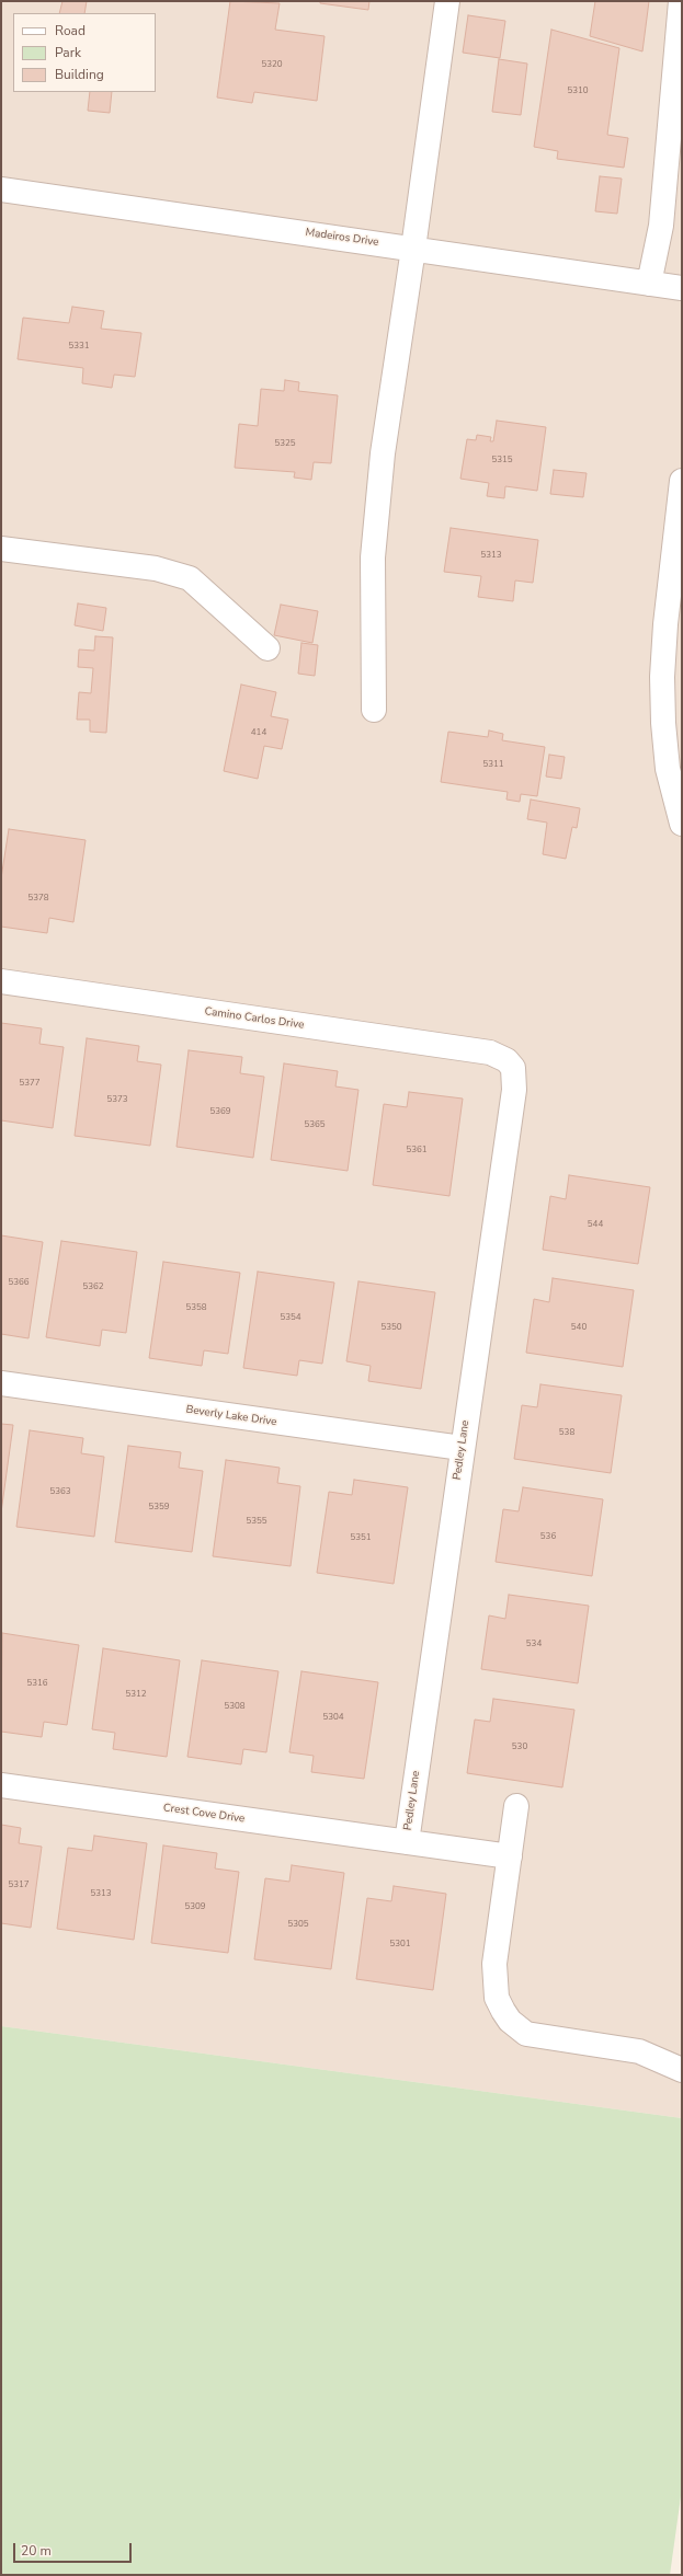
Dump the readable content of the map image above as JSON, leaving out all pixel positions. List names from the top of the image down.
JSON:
{
  "streets": {
    "street": [
      "Madeiros Drive",
      "Camino Carlos Drive",
      "Beverly Lake Drive",
      "Pedley Lane",
      "Crest Cove Drive"
    ]
  },
  "crossings": [
    ["Camino Carlos Drive", "Pedley Lane"],
    ["Beverly Lake Drive", "Pedley Lane"],
    ["Pedley Lane", "Crest Cove Drive"]
  ],
  "house_numbers": [
    "5320",
    "5310",
    "5331",
    "5325",
    "5315",
    "5313",
    "414",
    "5311",
    "5378",
    "5377",
    "5373",
    "5369",
    "5365",
    "5361",
    "544",
    "5366",
    "5362",
    "5358",
    "5354",
    "5350",
    "540",
    "538",
    "5363",
    "5359",
    "5355",
    "536",
    "5351",
    "534",
    "5316",
    "5312",
    "5308",
    "5304",
    "530",
    "5317",
    "5313",
    "5309",
    "5305",
    "5301"
  ],
  "legend": ["Road", "Park", "Building"],
  "scale_bar": "20 m"
}
